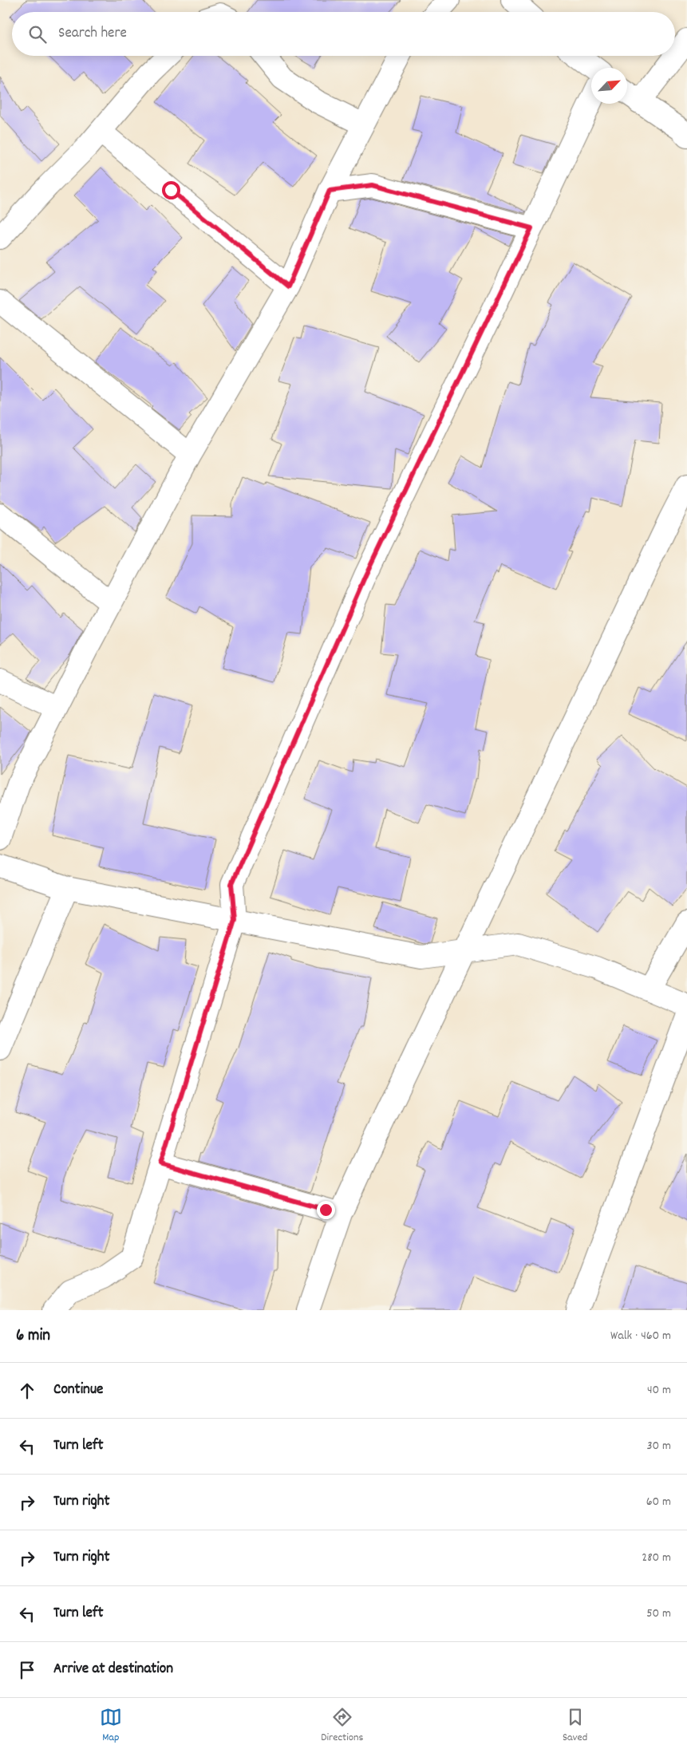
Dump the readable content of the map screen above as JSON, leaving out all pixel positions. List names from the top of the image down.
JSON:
{
  "north": "top right",
  "page": {
    "search": "Search here",
    "heading": ["6 min", "Walk · 460 m"],
    "list": [
      ["Continue", "40 m"],
      ["Turn left", "30 m"],
      ["Turn right", "60 m"],
      ["Turn right", "280 m"],
      ["Turn left", "50 m"],
      "Arrive at destination"
    ],
    "nav": ["Map", "Directions", "Saved"]
  }
}
